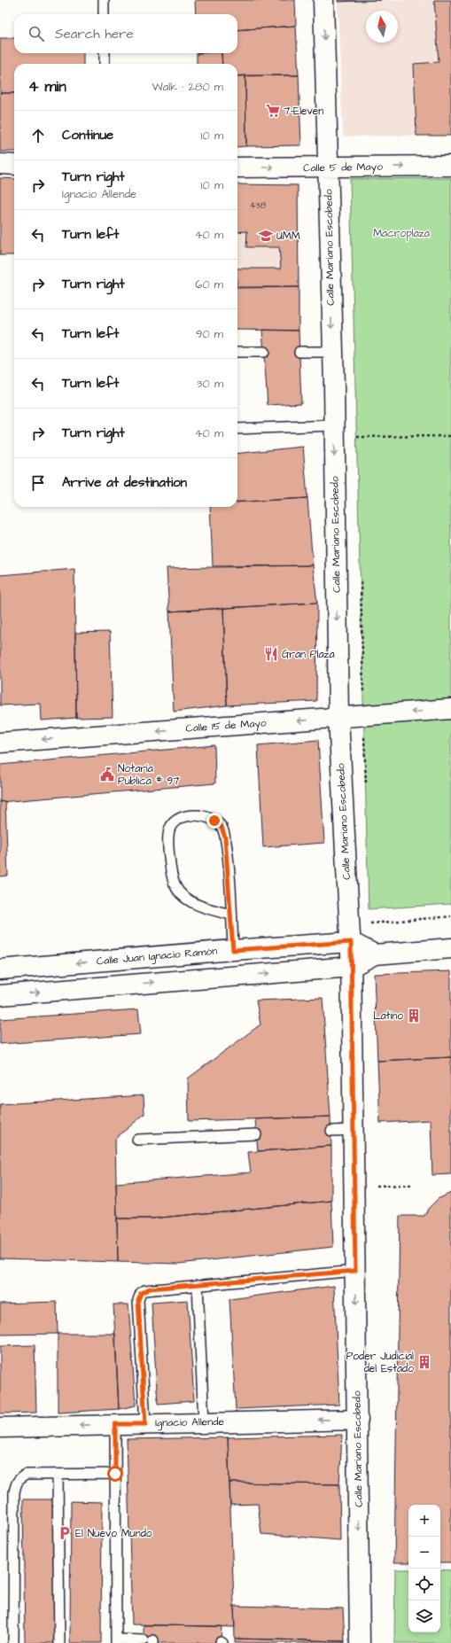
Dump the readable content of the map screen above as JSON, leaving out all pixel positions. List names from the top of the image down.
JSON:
{
  "streets": {
    "street": [
      "Calle 5 de Mayo",
      "Calle Mariano Escobedo",
      "Calle 15 de Mayo",
      "Calle Juan Ignacio Ramón",
      "Ignacio Allende"
    ]
  },
  "crossings": [
    ["Calle 5 de Mayo", "Calle Mariano Escobedo"],
    ["Calle Mariano Escobedo", "Calle 15 de Mayo"],
    ["Calle Mariano Escobedo", "Calle Juan Ignacio Ramón"],
    ["Calle Mariano Escobedo", "Ignacio Allende"]
  ],
  "one_way": [
    "Calle 5 de Mayo",
    "Calle Mariano Escobedo",
    "Calle 15 de Mayo",
    "Ignacio Allende"
  ],
  "parks": ["Macroplaza"],
  "places": {
    "supermarket": ["7-Eleven"],
    "school or university": ["UMM"],
    "restaurant": ["Gran Plaza"],
    "public building": ["Notaría Pública # 97"],
    "building": ["Latino", "Poder Judicial del Estado"],
    "parking": ["El Nuevo Mundo"]
  },
  "house_numbers": ["438"],
  "north": "top",
  "page": {
    "search": "Search here",
    "heading": ["4 min", "Walk · 280 m"],
    "list": [
      ["Continue", "10 m"],
      ["Turn right", "Ignacio Allende", "10 m"],
      ["Turn left", "40 m"],
      ["Turn right", "60 m"],
      ["Turn left", "90 m"],
      ["Turn left", "30 m"],
      ["Turn right", "40 m"],
      "Arrive at destination"
    ],
    "map_buttons": ["+", "−"]
  }
}
